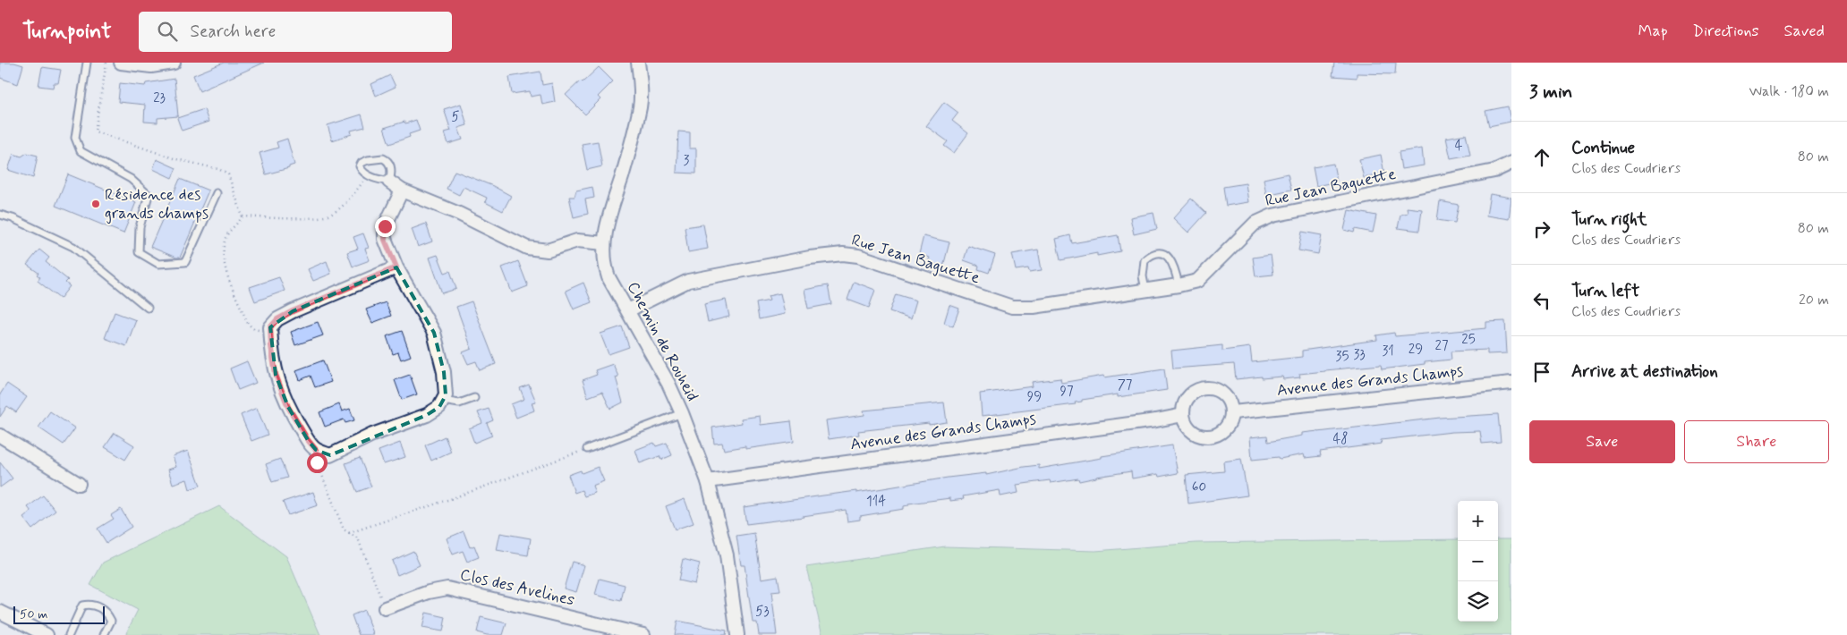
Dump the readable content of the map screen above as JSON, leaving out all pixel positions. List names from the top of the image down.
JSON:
{
  "streets": {
    "street": [
      "Rue Jean Baguette",
      "Chemin de Rouheid",
      "Avenue des Grands Champs",
      "Clos des Avelines"
    ]
  },
  "crossings": [
    ["Rue Jean Baguette", "Chemin de Rouheid"],
    ["Chemin de Rouheid", "Avenue des Grands Champs"]
  ],
  "places": ["Résidence des grands champs"],
  "house_numbers": [
    "23",
    "5",
    "4",
    "3",
    "25",
    "27",
    "29",
    "31",
    "33",
    "35",
    "77",
    "97",
    "99",
    "48",
    "60",
    "114",
    "53"
  ],
  "scale_bar": "50 m",
  "page": {
    "header": "Turnpoint",
    "search": "Search here",
    "nav": ["Map", "Directions", "Saved"],
    "heading": ["3 min", "Walk · 180 m"],
    "list": [
      ["Continue", "Clos des Coudriers", "80 m"],
      ["Turn right", "Clos des Coudriers", "80 m"],
      ["Turn left", "Clos des Coudriers", "20 m"],
      "Arrive at destination"
    ],
    "buttons": ["Save", "Share"],
    "map_buttons": ["+", "−"],
    "scale": "50 m"
  }
}
